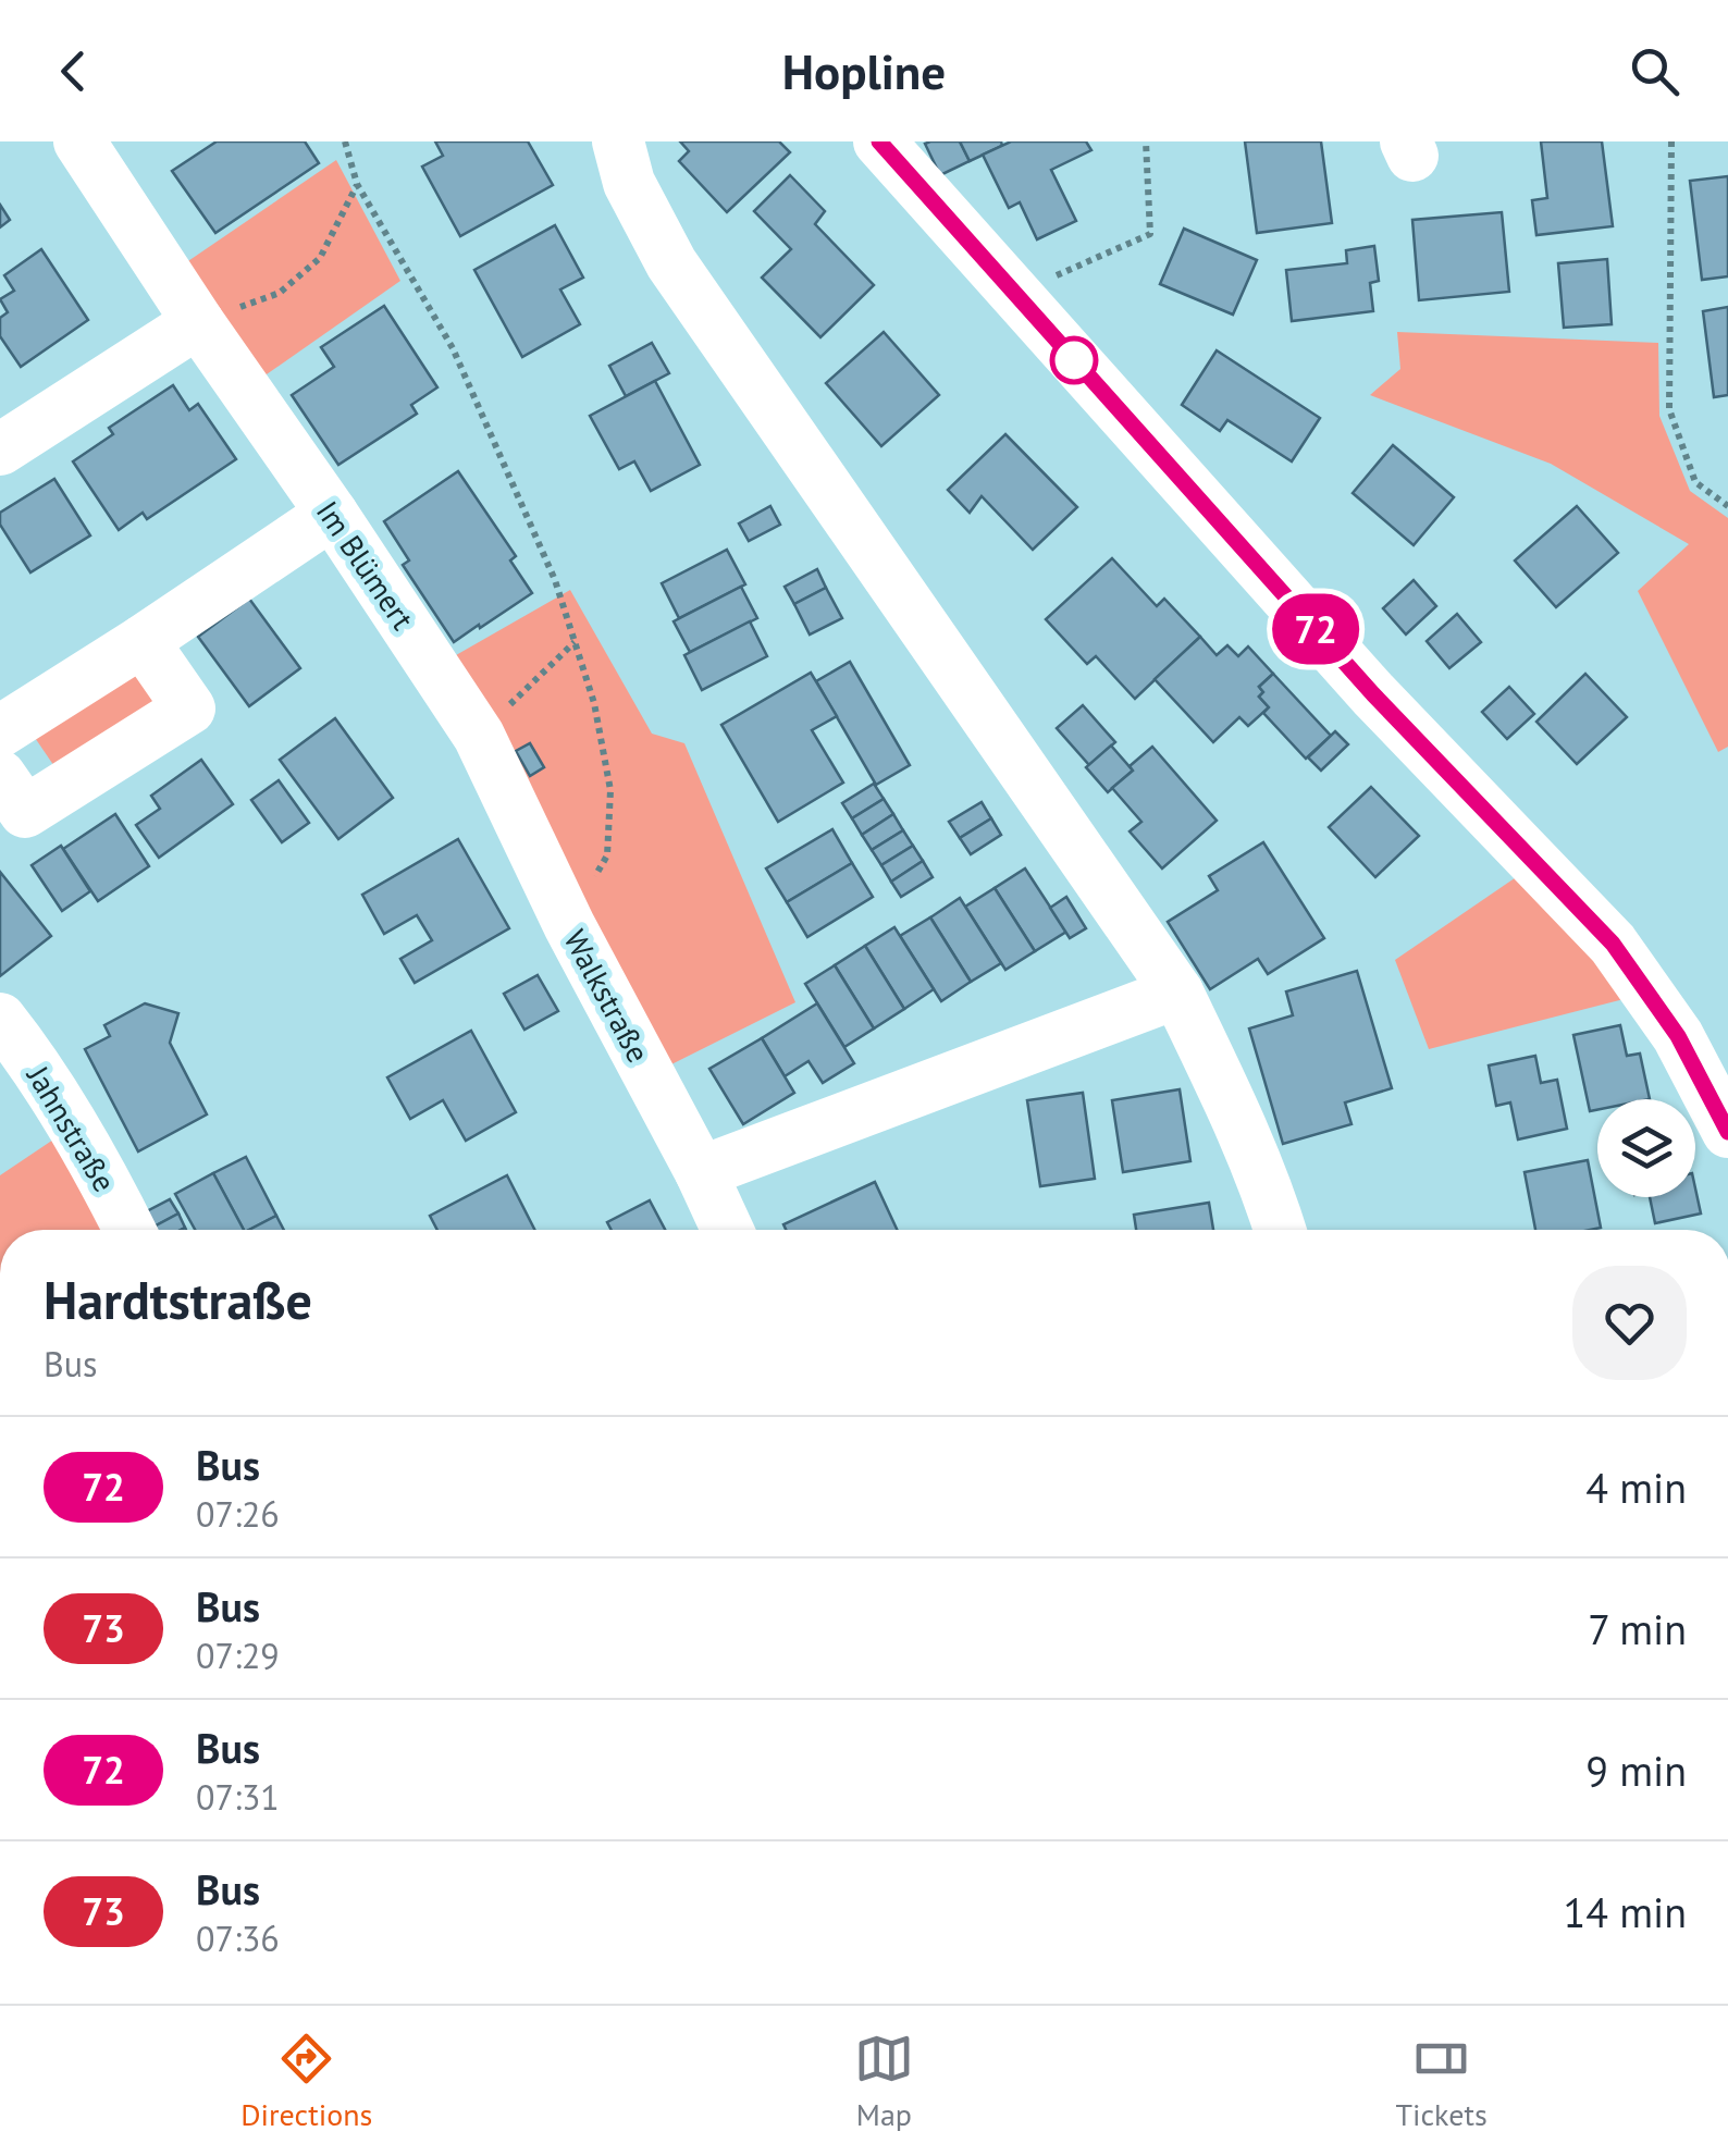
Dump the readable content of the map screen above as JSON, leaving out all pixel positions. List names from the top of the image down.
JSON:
{
  "streets": {
    "street": ["Im Blümert", "Walkstraße", "Jahnstraße"]
  },
  "crossings": [
    ["Im Blümert", "Walkstraße"]
  ],
  "lines": ["bus line 72"],
  "page": {
    "header": "Hopline",
    "on_map": "72",
    "heading": ["Hardtstraße", "Bus"],
    "list": [
      {
        "mark": "72",
        "name": "Bus",
        "note": "07:26",
        "value": "4 min"
      },
      {
        "mark": "73",
        "name": "Bus",
        "note": "07:29",
        "value": "7 min"
      },
      {
        "mark": "72",
        "name": "Bus",
        "note": "07:31",
        "value": "9 min"
      },
      {
        "mark": "73",
        "name": "Bus",
        "note": "07:36",
        "value": "14 min"
      }
    ],
    "tabs": ["Directions", "Map", "Tickets"]
  }
}
